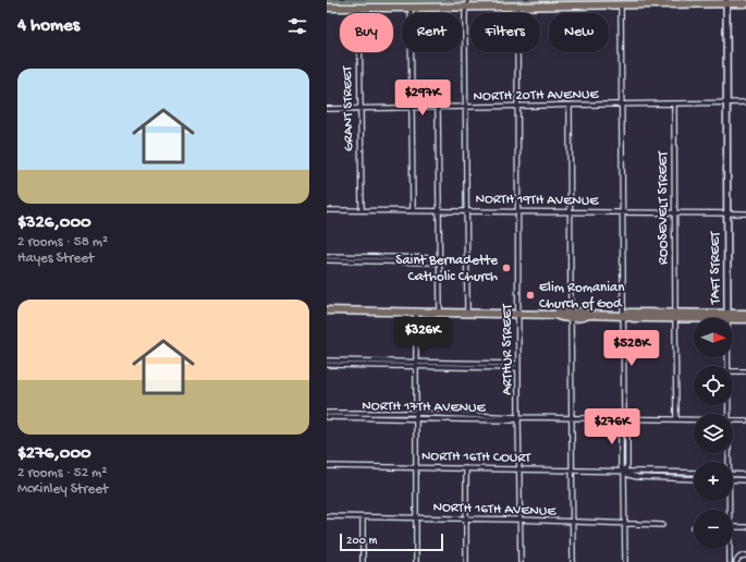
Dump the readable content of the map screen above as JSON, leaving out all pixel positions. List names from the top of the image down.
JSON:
{
  "streets": {
    "street": [
      "NORTH 20TH AVENUE",
      "GRANT STREET",
      "NORTH 19TH AVENUE",
      "ROOSEVELT STREET",
      "TAFT STREET",
      "ARTHUR STREET",
      "NORTH 17TH AVENUE",
      "NORTH 16TH COURT",
      "NORTH 16TH AVENUE"
    ]
  },
  "crossings": [
    ["NORTH 20TH AVENUE", "GRANT STREET"],
    ["NORTH 20TH AVENUE", "ROOSEVELT STREET"],
    ["NORTH 20TH AVENUE", "TAFT STREET"],
    ["NORTH 20TH AVENUE", "ARTHUR STREET"],
    ["GRANT STREET", "NORTH 19TH AVENUE"],
    ["NORTH 19TH AVENUE", "ROOSEVELT STREET"],
    ["NORTH 19TH AVENUE", "TAFT STREET"],
    ["NORTH 19TH AVENUE", "ARTHUR STREET"],
    ["ROOSEVELT STREET", "NORTH 17TH AVENUE"],
    ["ARTHUR STREET", "NORTH 17TH AVENUE"],
    ["ARTHUR STREET", "NORTH 16TH COURT"],
    ["ARTHUR STREET", "NORTH 16TH AVENUE"]
  ],
  "places": ["Saint Bernadette Catholic Church", "Elim Romanian Church of God"],
  "scale_bar": "200 m",
  "north": "right",
  "page": {
    "heading": "4 homes",
    "chip": [
      "Buy",
      "Rent",
      "Filters",
      "New"
    ],
    "list": [
      {
        "name": "$326,000",
        "note": "2 rooms · 58 m² · Hayes Street"
      },
      {
        "name": "$276,000",
        "note": "2 rooms · 52 m² · McKinley Street"
      }
    ],
    "price": [
      "$297K",
      "$326K",
      "$528K",
      "$276K"
    ],
    "map_buttons": ["+", "−"],
    "scale": "200 m"
  }
}
